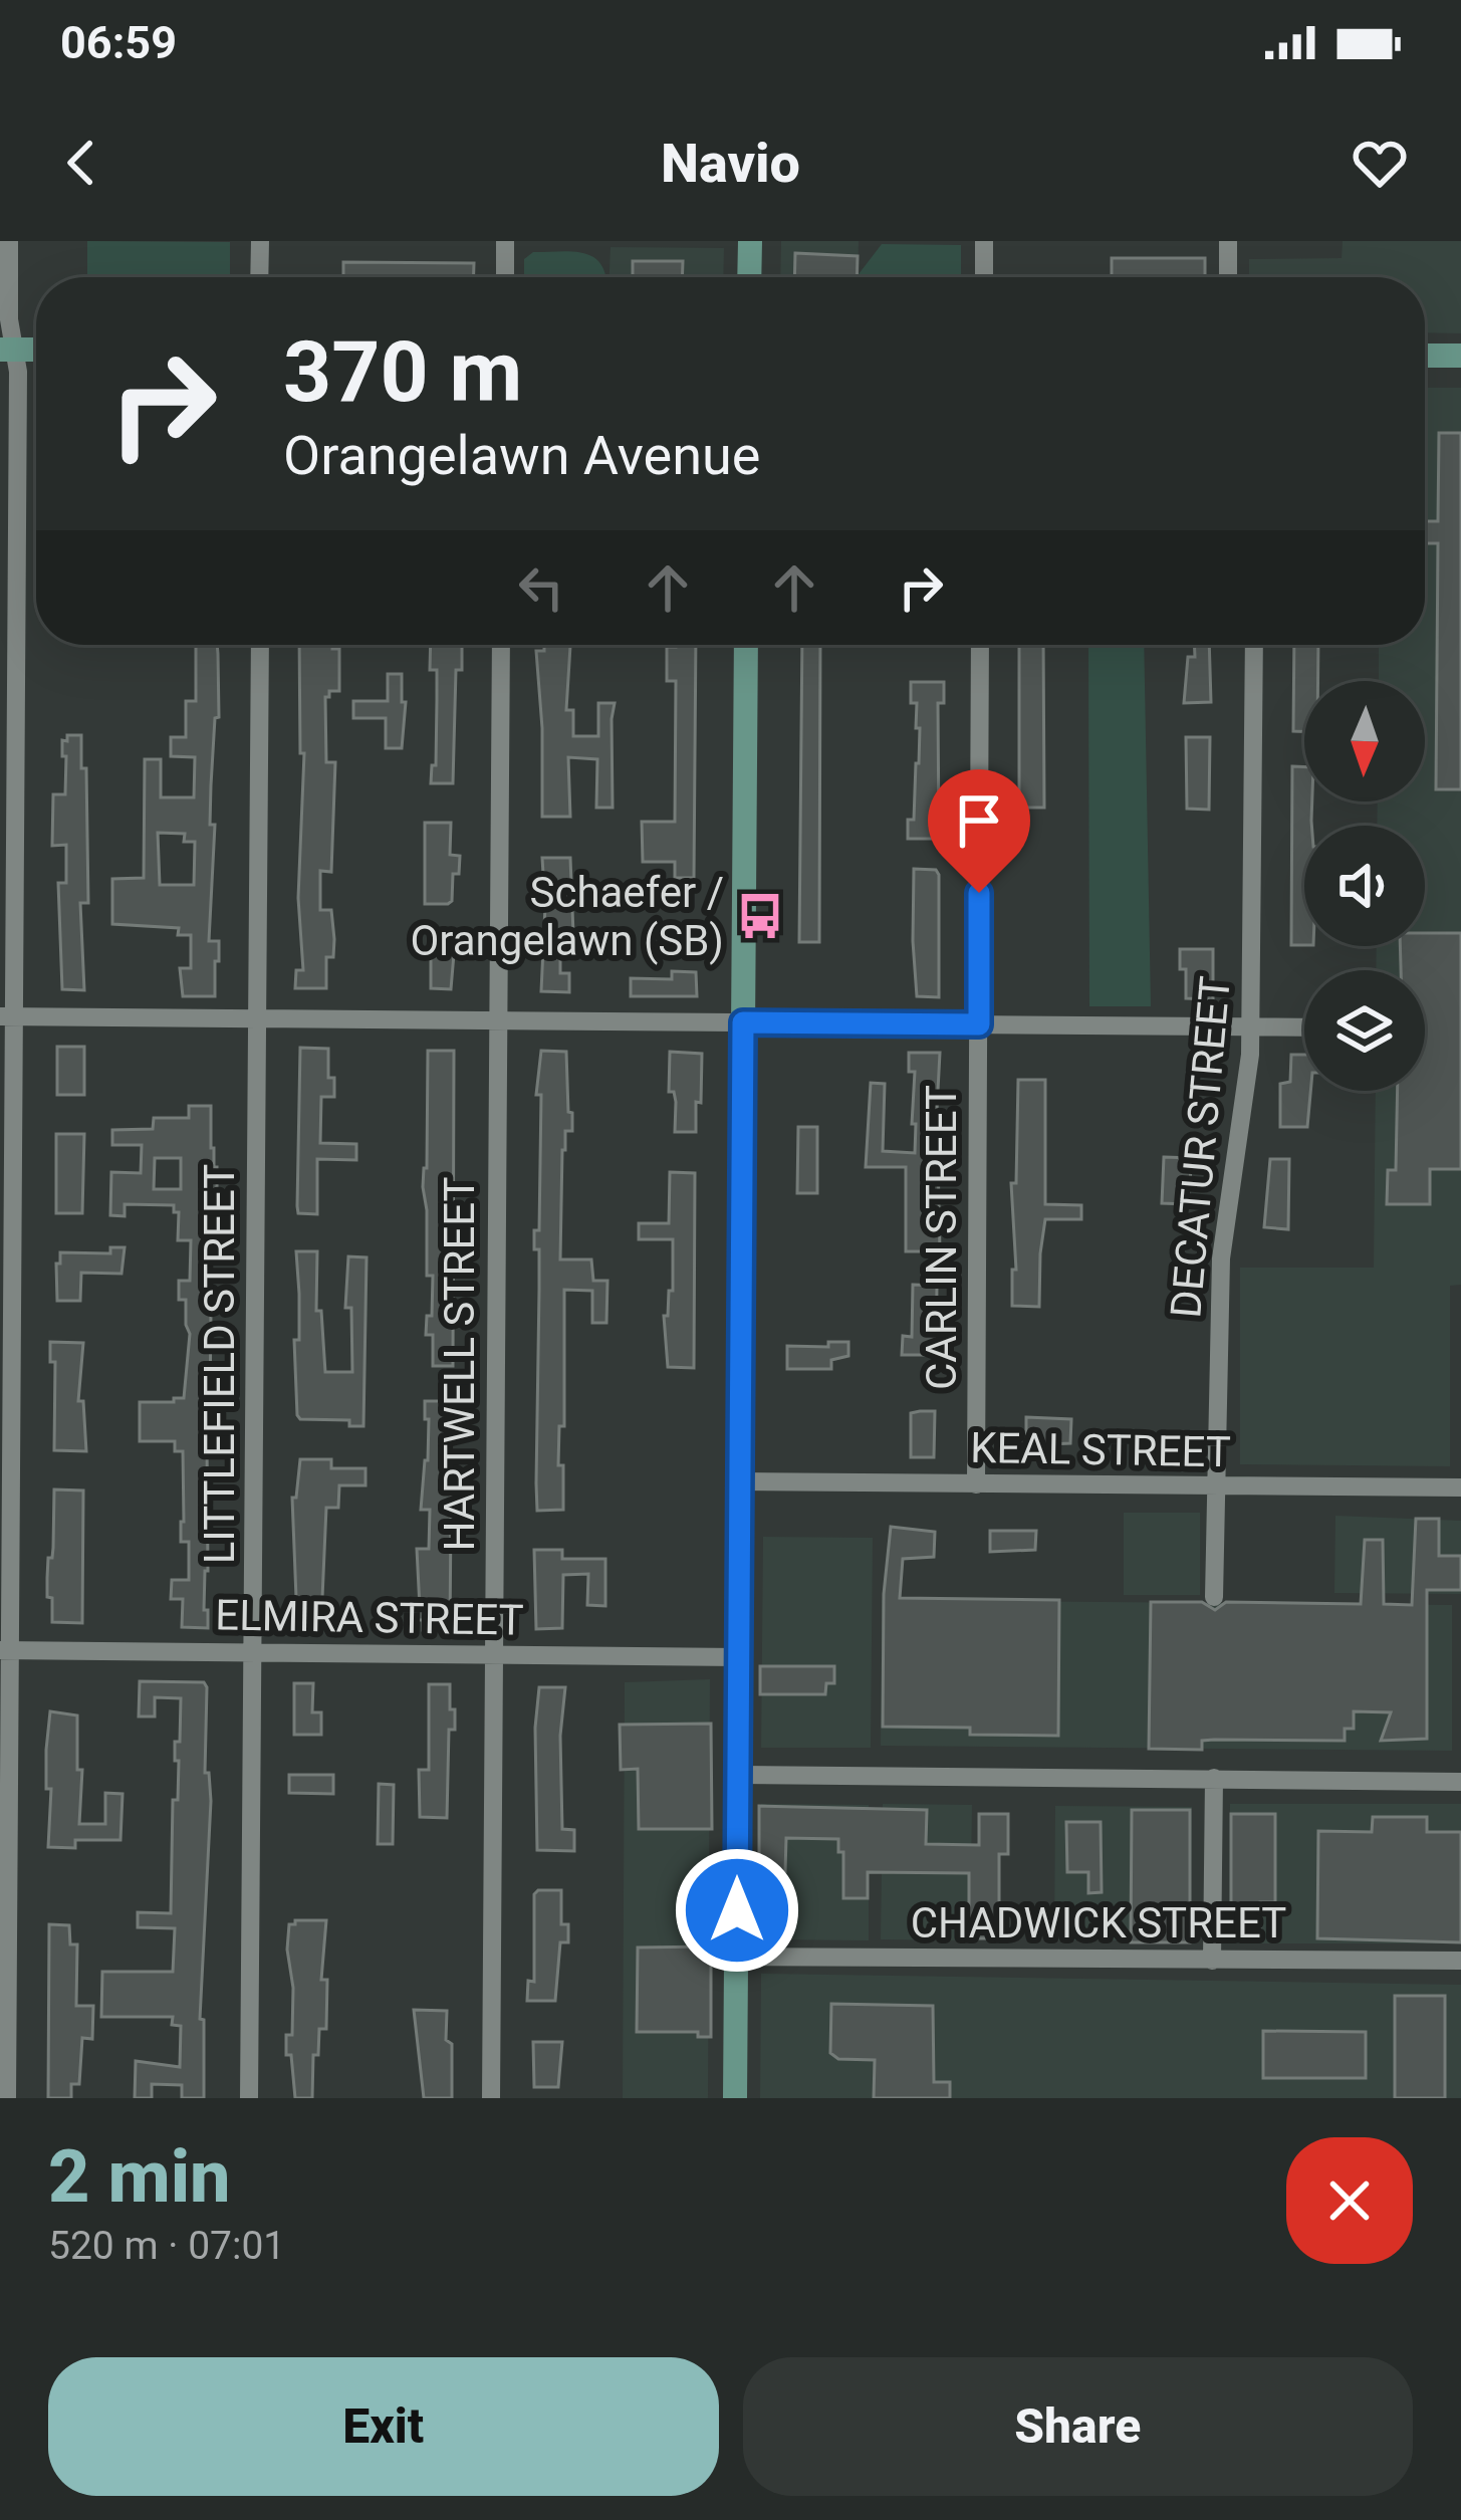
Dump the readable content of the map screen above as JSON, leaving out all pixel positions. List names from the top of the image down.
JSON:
{
  "streets": {
    "street": [
      "DECATUR STREET",
      "CARLIN STREET",
      "LITTLEFIELD STREET",
      "HARTWELL STREET",
      "KEAL STREET",
      "ELMIRA STREET",
      "CHADWICK STREET"
    ]
  },
  "crossings": [
    ["DECATUR STREET", "KEAL STREET"],
    ["CARLIN STREET", "KEAL STREET"],
    ["LITTLEFIELD STREET", "ELMIRA STREET"],
    ["HARTWELL STREET", "ELMIRA STREET"]
  ],
  "places": {
    "bus stop": ["Schaefer / Orangelawn (SB)"]
  },
  "north": "bottom",
  "page": {
    "status": "06:59",
    "header": "Navio",
    "turn": ["370 m", "Orangelawn Avenue"],
    "heading": ["2 min", "520 m · 07:01"],
    "buttons": ["Exit", "Share"]
  }
}
